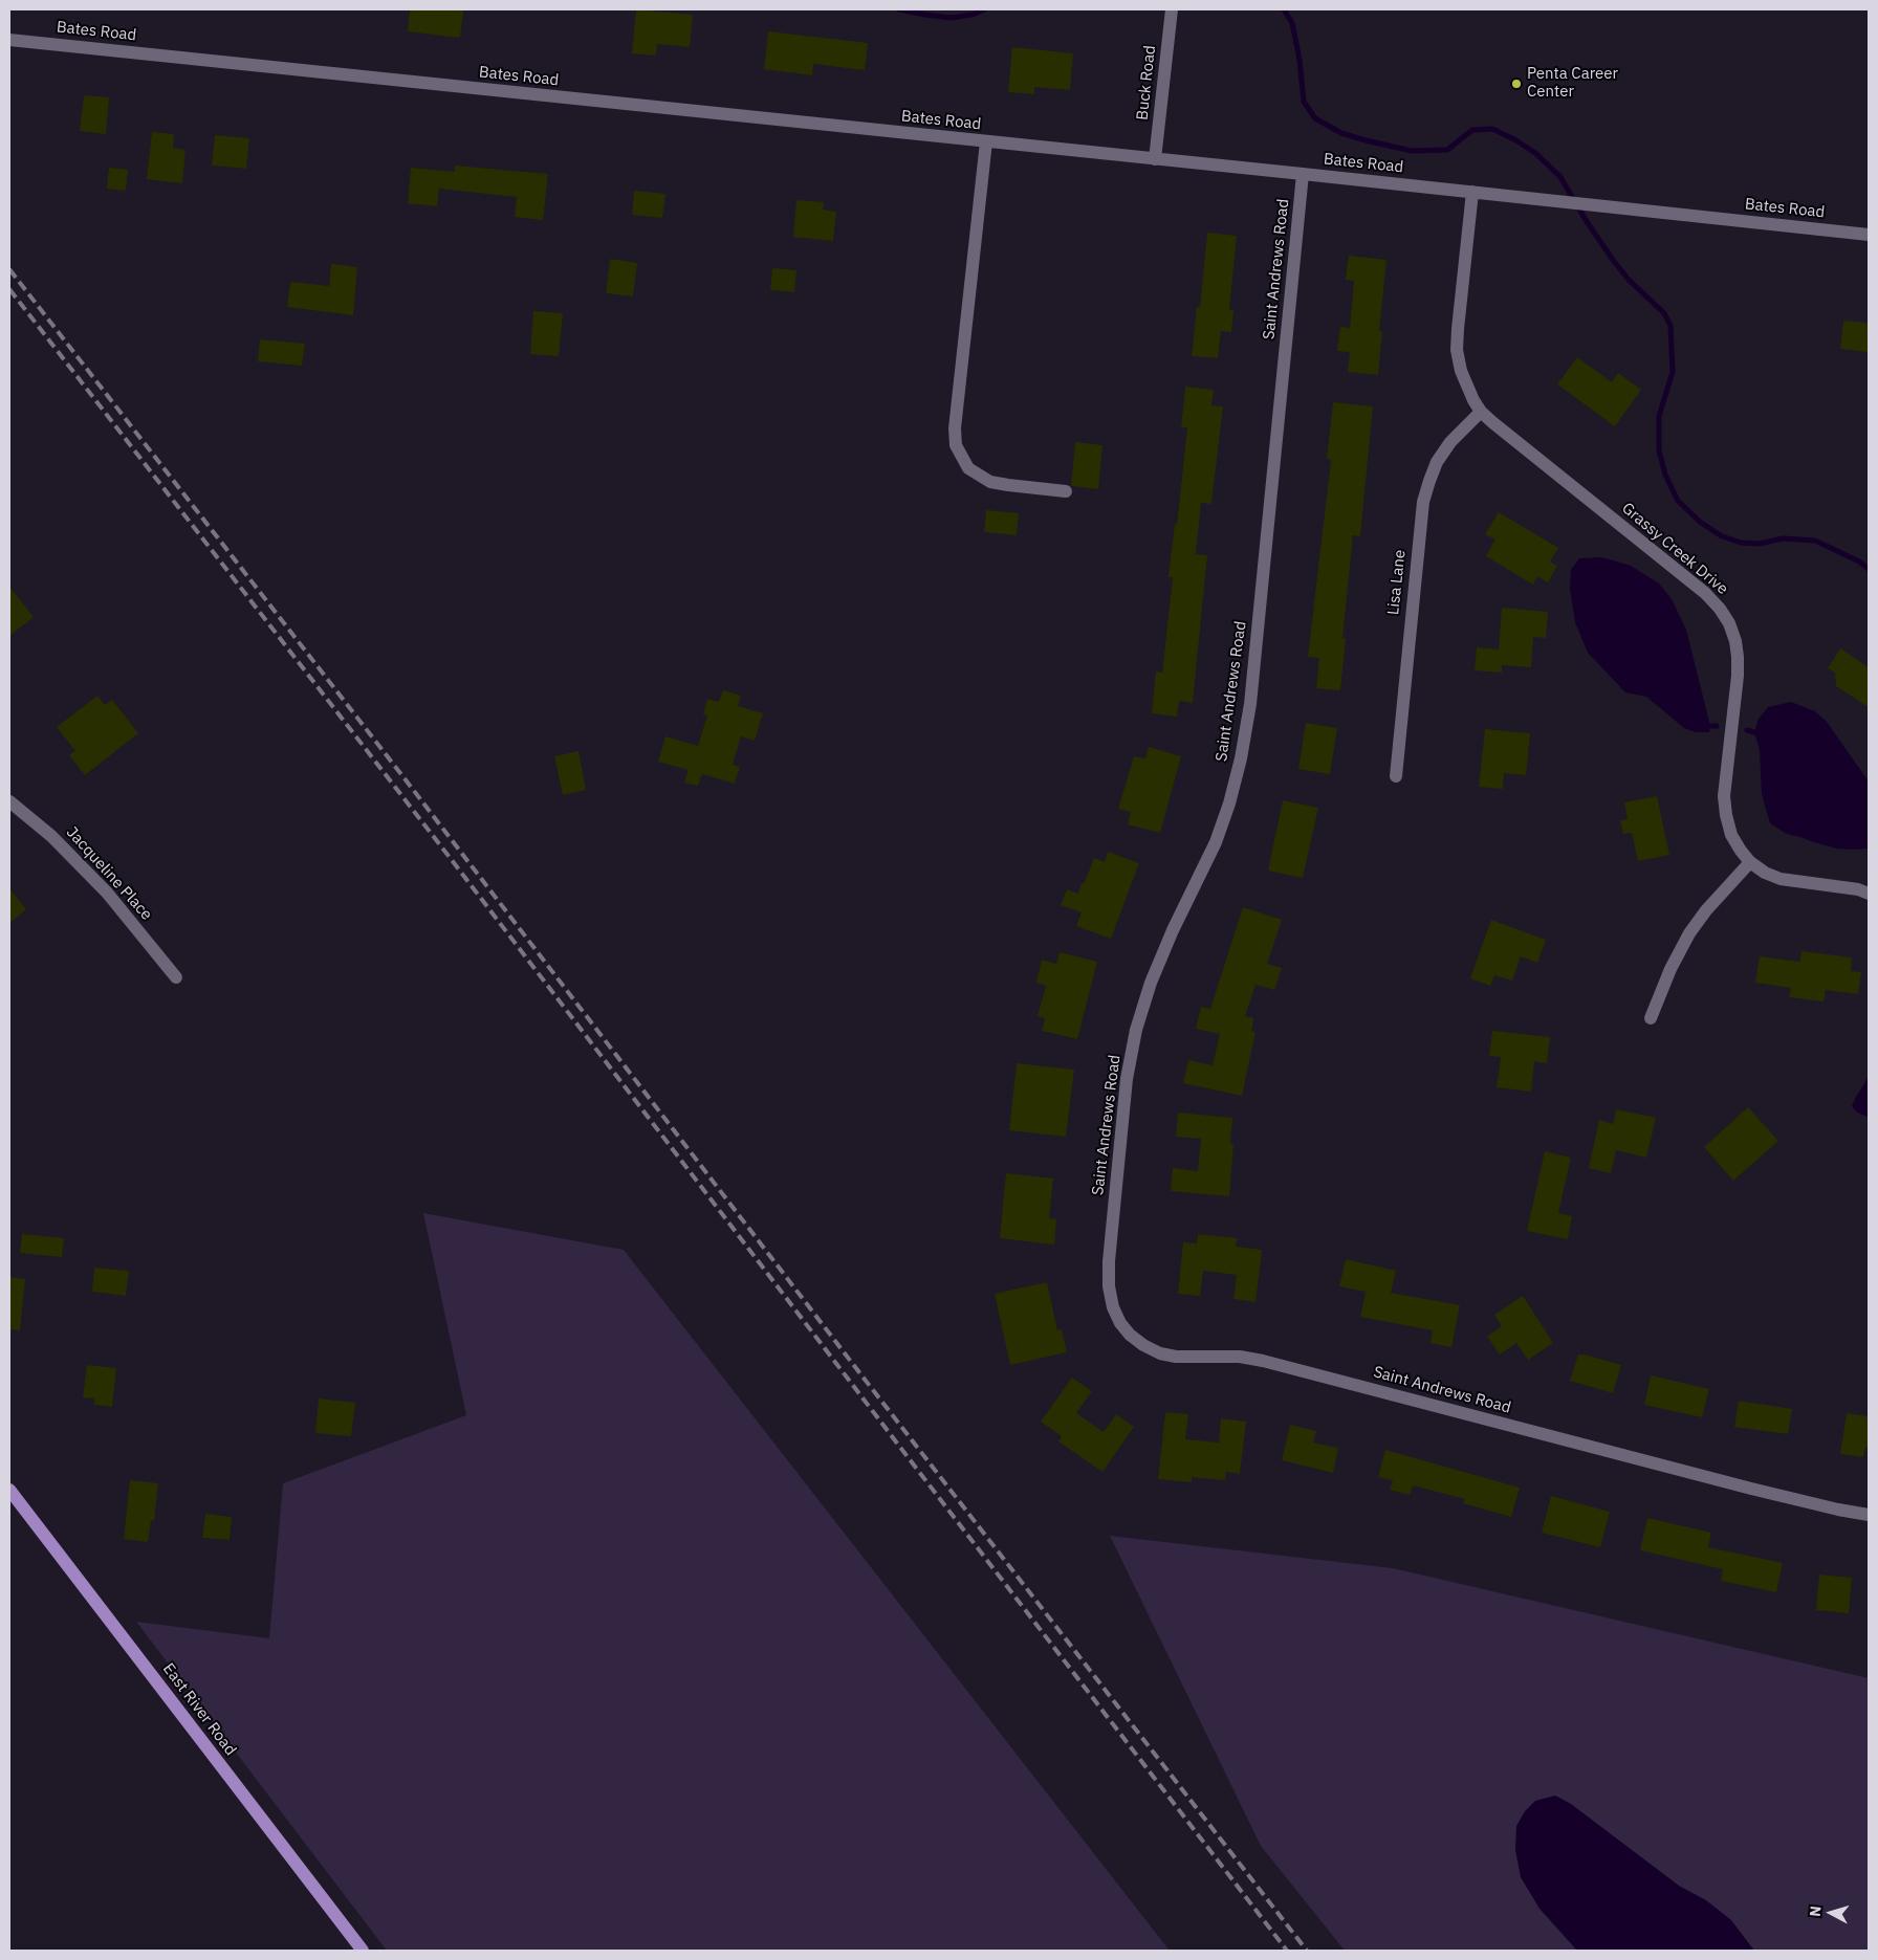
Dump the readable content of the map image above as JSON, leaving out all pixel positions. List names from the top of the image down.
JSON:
{
  "streets": {
    "main road": ["East River Road"],
    "street": [
      "Bates Road",
      "Buck Road",
      "Saint Andrews Road",
      "Grassy Creek Drive",
      "Lisa Lane",
      "Jacqueline Place"
    ]
  },
  "crossings": [
    ["Bates Road", "Buck Road"],
    ["Bates Road", "Saint Andrews Road"],
    ["Bates Road", "Grassy Creek Drive"],
    ["Grassy Creek Drive", "Lisa Lane"]
  ],
  "places": ["Penta Career Center"],
  "north": "left"
}
